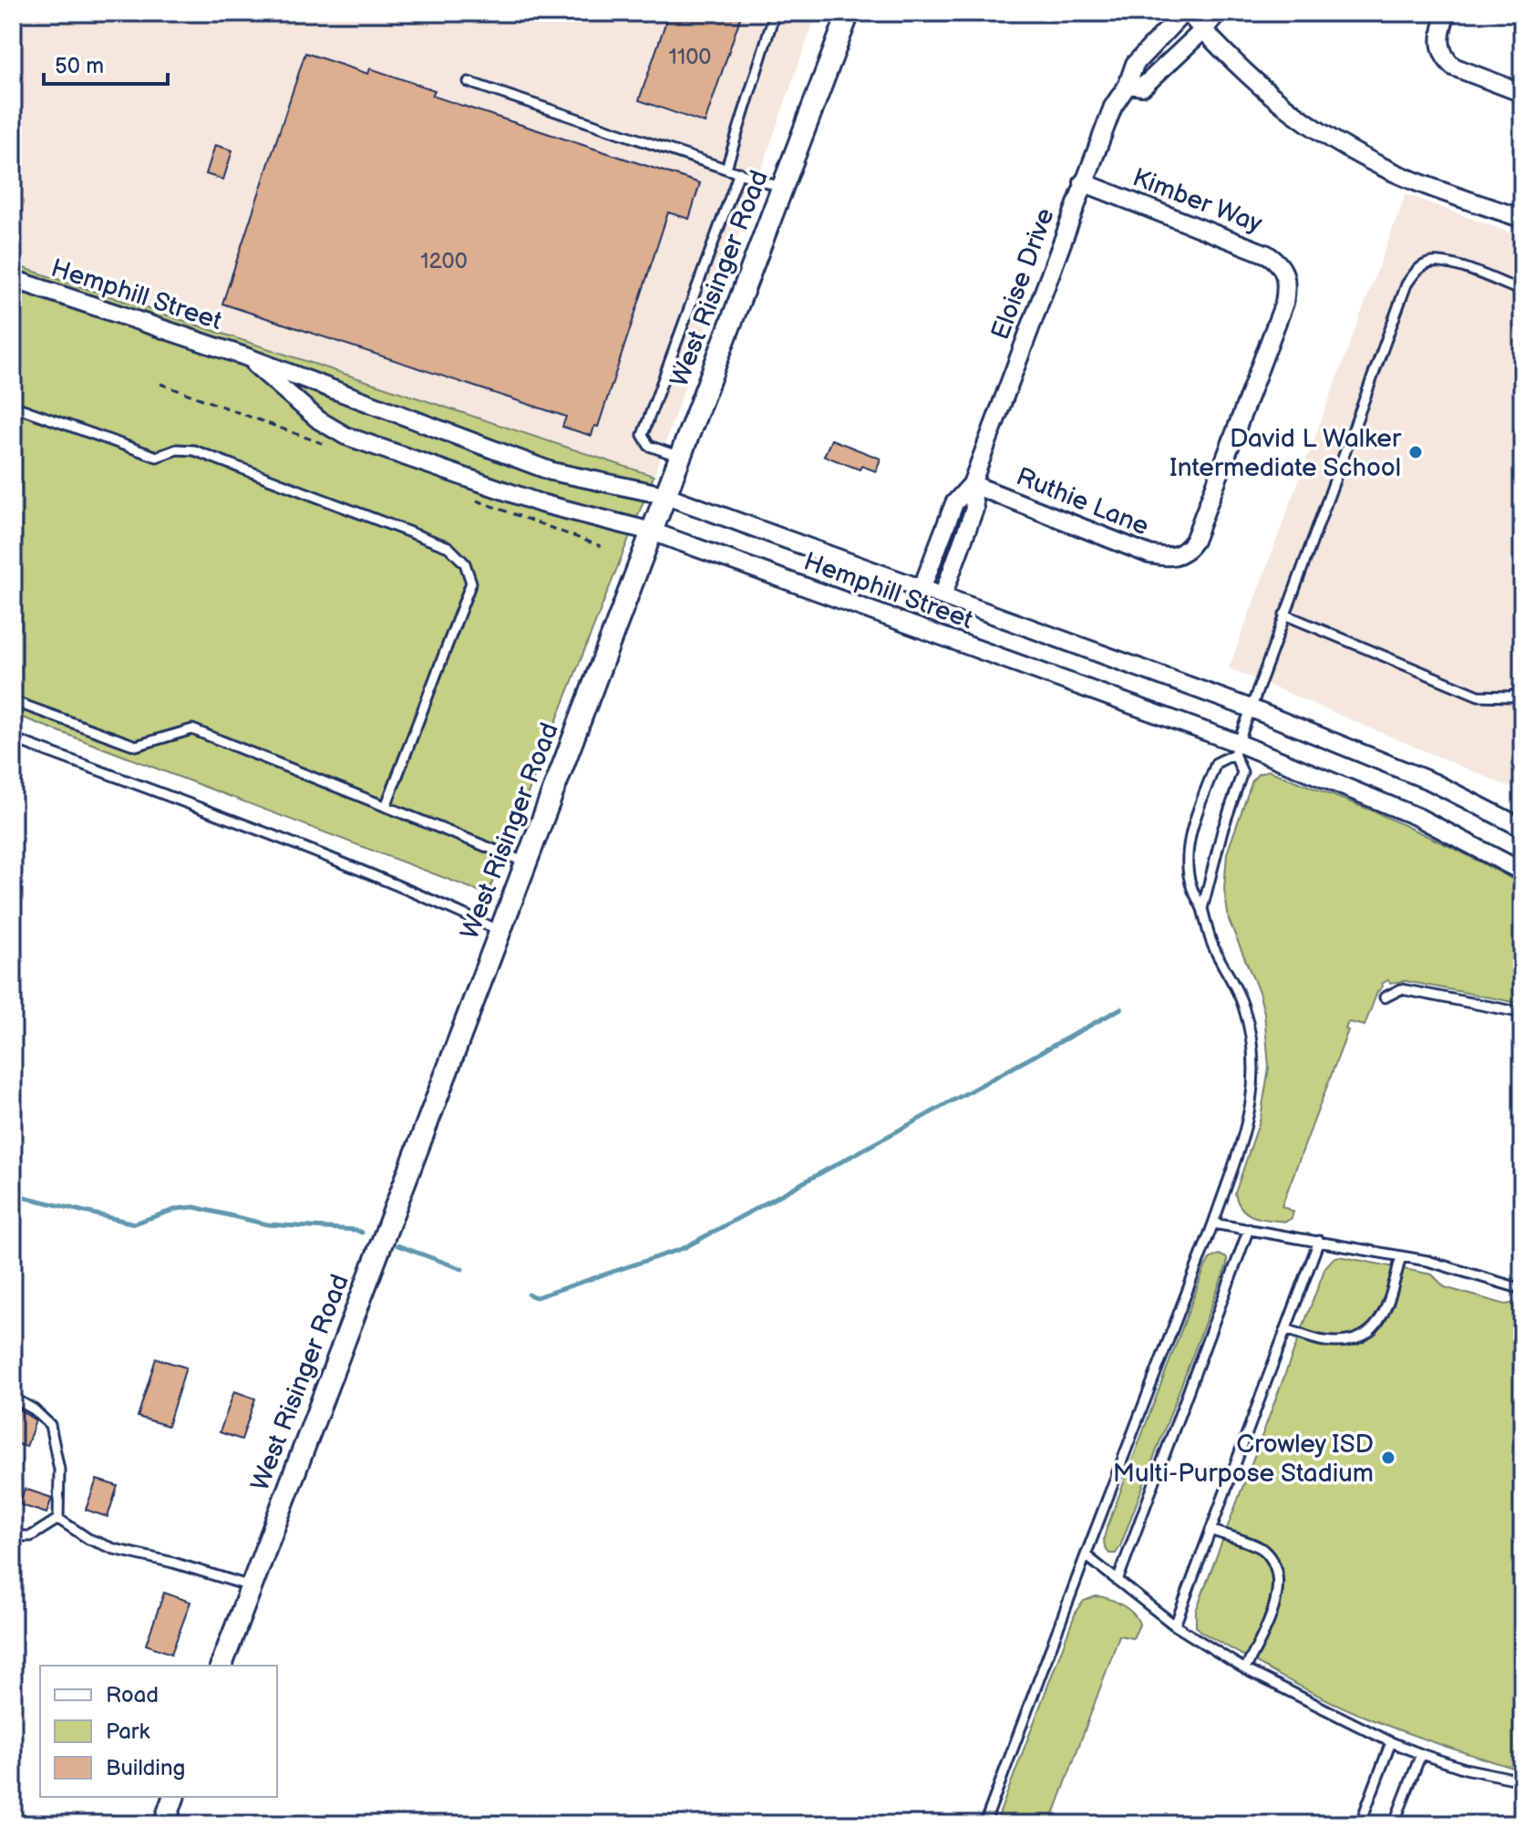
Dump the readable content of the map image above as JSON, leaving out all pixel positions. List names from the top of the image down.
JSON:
{
  "streets": {
    "street": [
      "Kimber Way",
      "Eloise Drive",
      "West Risinger Road",
      "Hemphill Street",
      "Ruthie Lane"
    ]
  },
  "crossings": [
    ["Kimber Way", "Eloise Drive"],
    ["Kimber Way", "Ruthie Lane"],
    ["Eloise Drive", "Hemphill Street"],
    ["Eloise Drive", "Ruthie Lane"],
    ["West Risinger Road", "Hemphill Street"]
  ],
  "places": ["David L Walker Intermediate School", "Crowley ISD Multi-Purpose Stadium"],
  "house_numbers": ["1100", "1200"],
  "legend": ["Road", "Park", "Building"],
  "scale_bar": "50 m"
}
